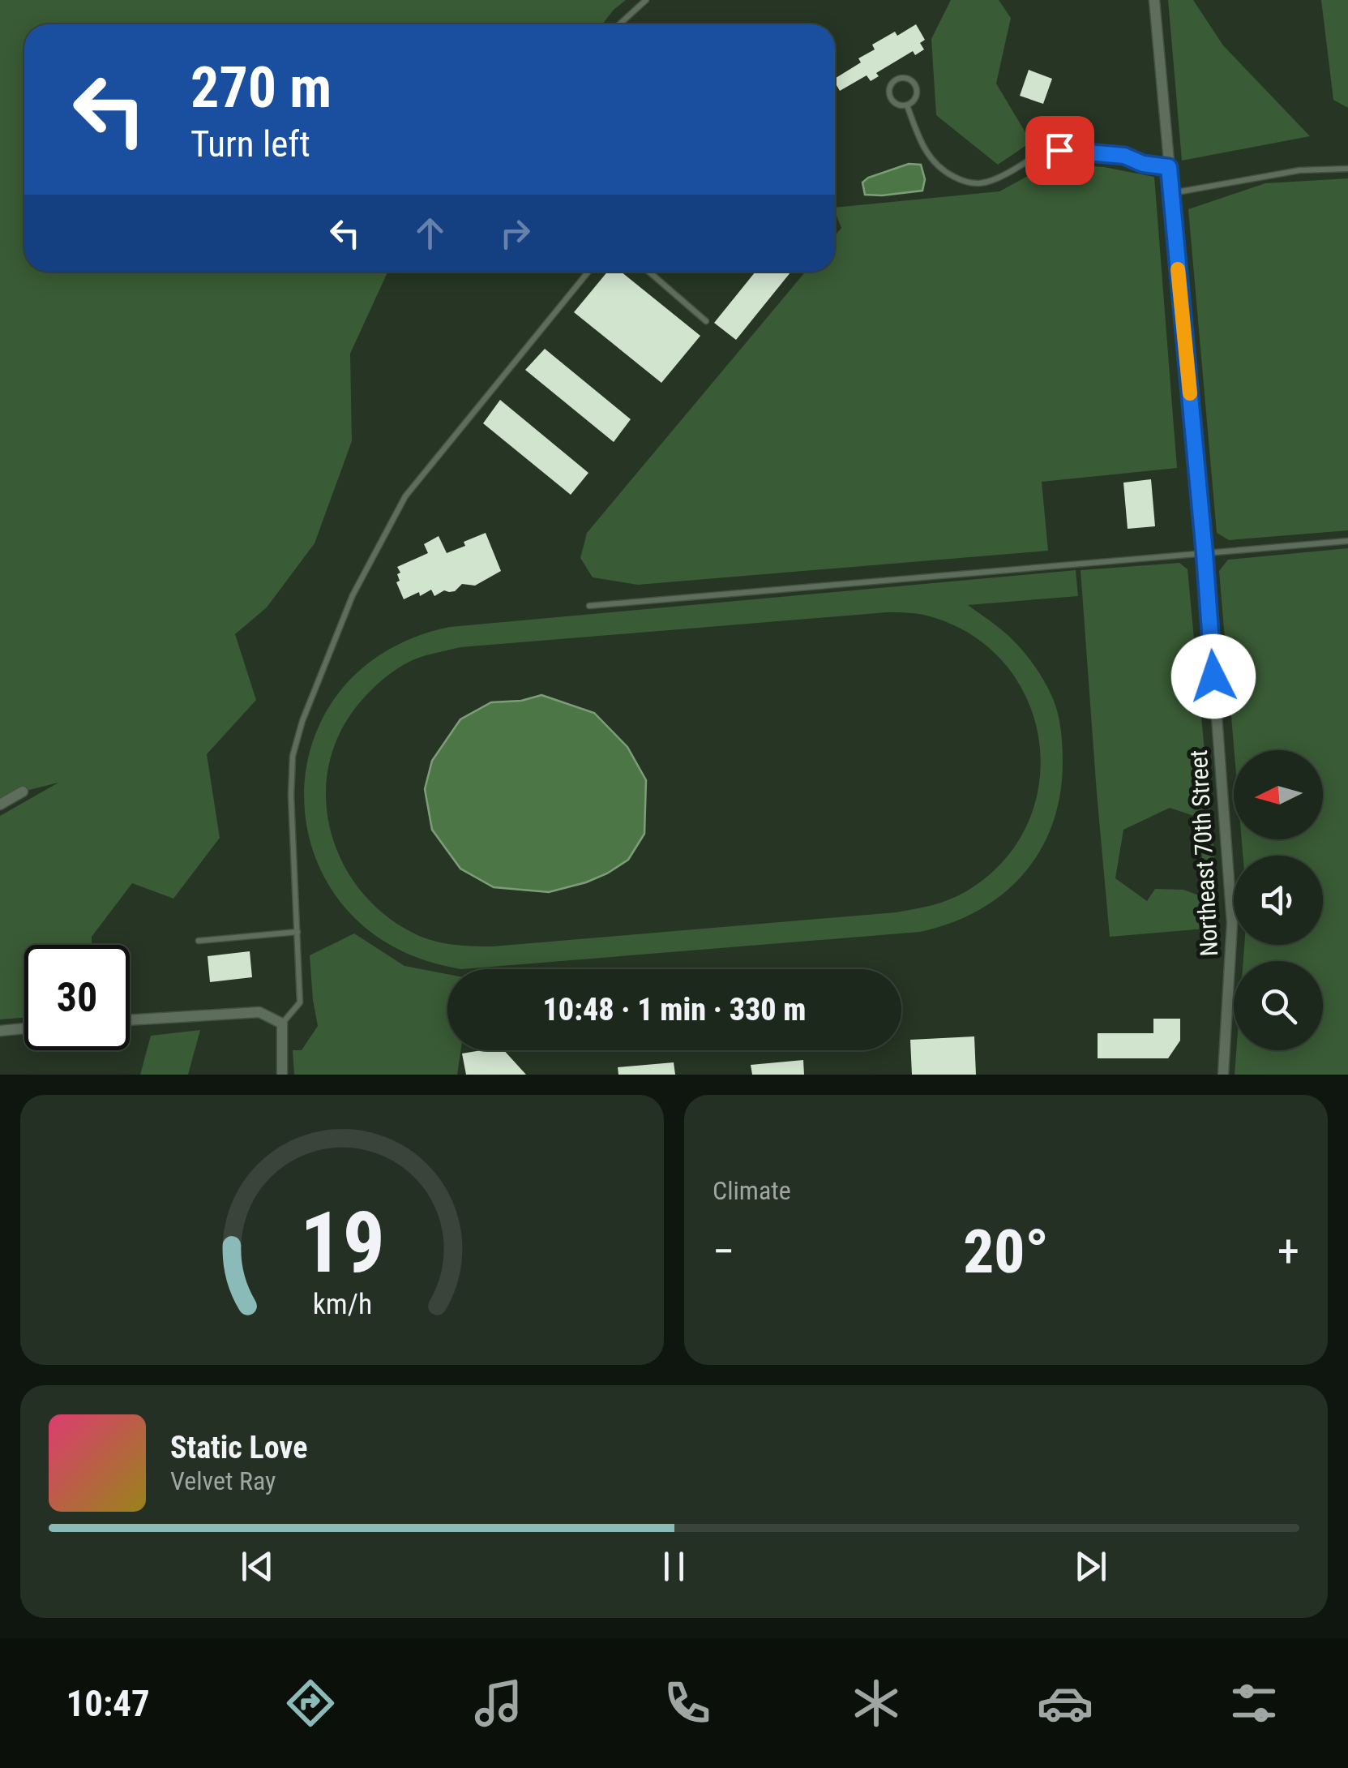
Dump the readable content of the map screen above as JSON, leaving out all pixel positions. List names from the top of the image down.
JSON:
{
  "streets": {
    "street": ["Northeast 70th Street"]
  },
  "north": "left",
  "page": {
    "turn": ["270 m", "Turn left"],
    "limit": "30",
    "trip": "10:48 · 1 min · 330 m",
    "tile": "Climate",
    "heat": ["−", "20°", "+"],
    "song": ["Static Love", "Velvet Ray"],
    "tabs": "10:47",
    "gauge": ["19", "km/h"]
  }
}
